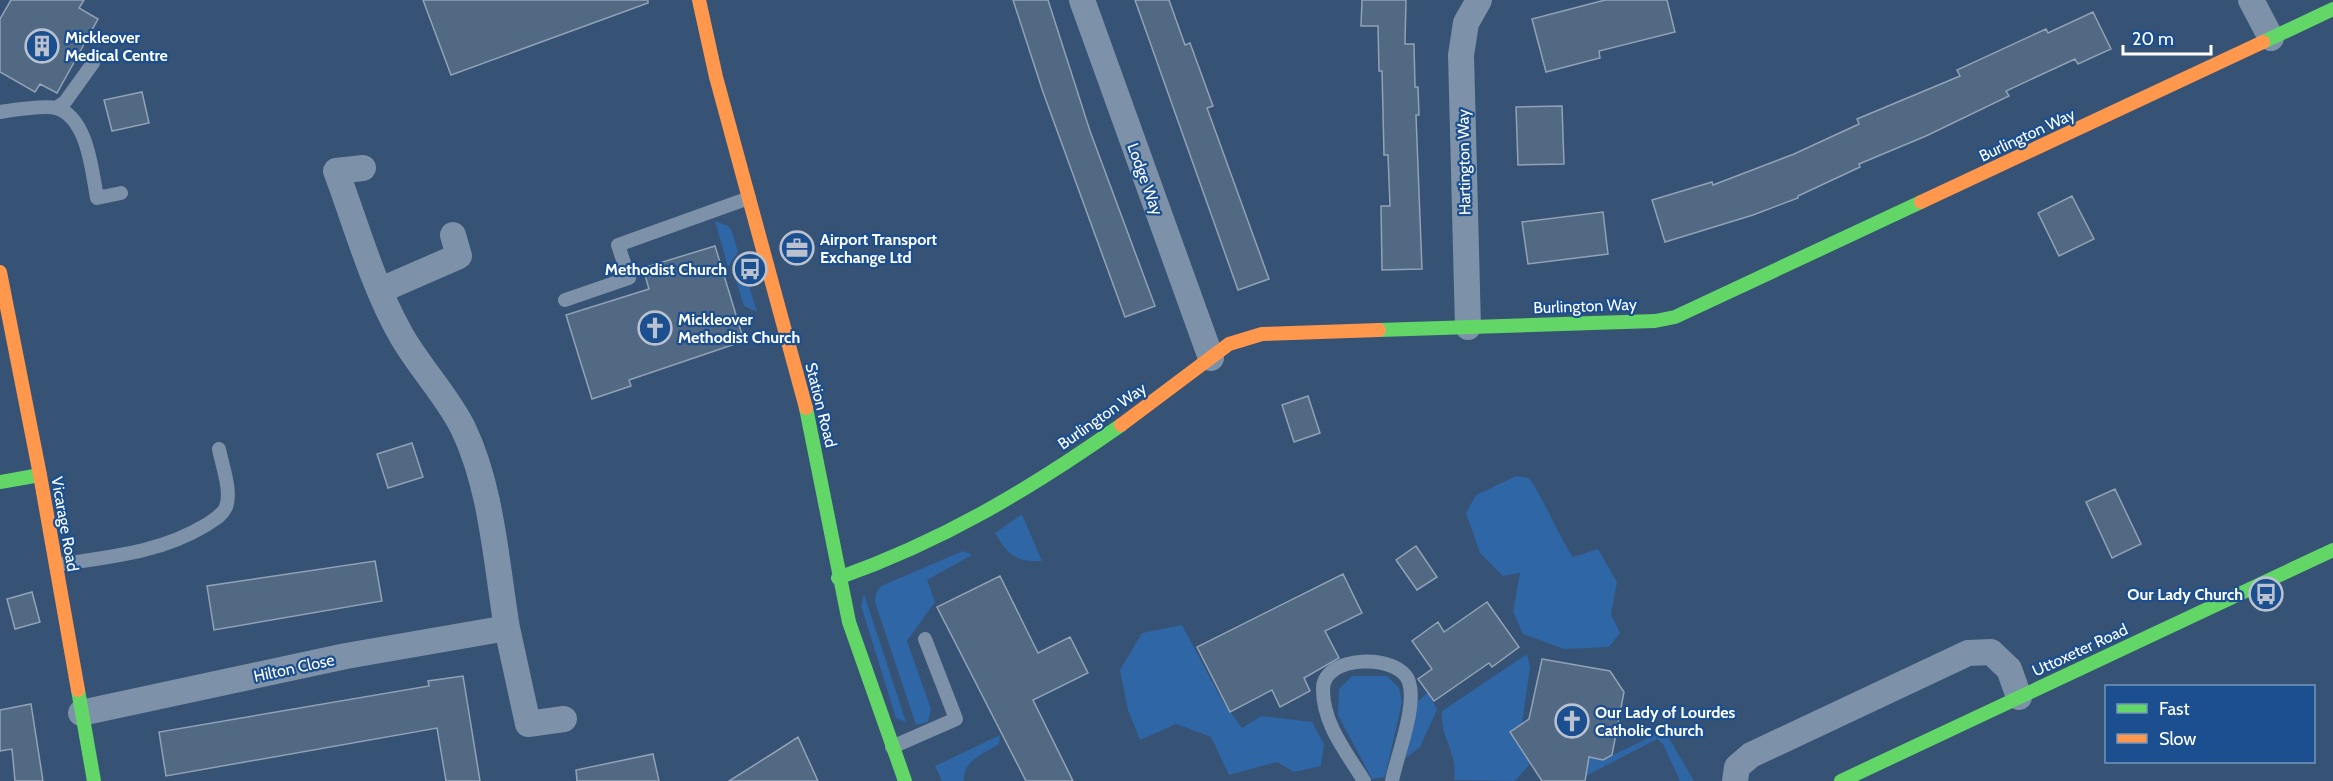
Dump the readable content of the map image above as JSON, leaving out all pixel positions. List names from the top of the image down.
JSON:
{
  "streets": {
    "street": [
      "Burlington Way",
      "Hartington Way",
      "Lodge Way",
      "Station Road",
      "Vicarage Road",
      "Uttoxeter Road",
      "Hilton Close"
    ]
  },
  "crossings": [
    ["Burlington Way", "Hartington Way"],
    ["Burlington Way", "Lodge Way"],
    ["Burlington Way", "Station Road"],
    ["Vicarage Road", "Hilton Close"]
  ],
  "places": {
    "building": ["Mickleover Medical Centre"],
    "office": ["Airport Transport Exchange Ltd"],
    "bus stop": ["Methodist Church", "Our Lady Church"],
    "church": ["Mickleover Methodist Church", "Our Lady of Lourdes Catholic Church"]
  },
  "legend": ["Fast", "Slow"],
  "scale_bar": "20 m"
}
